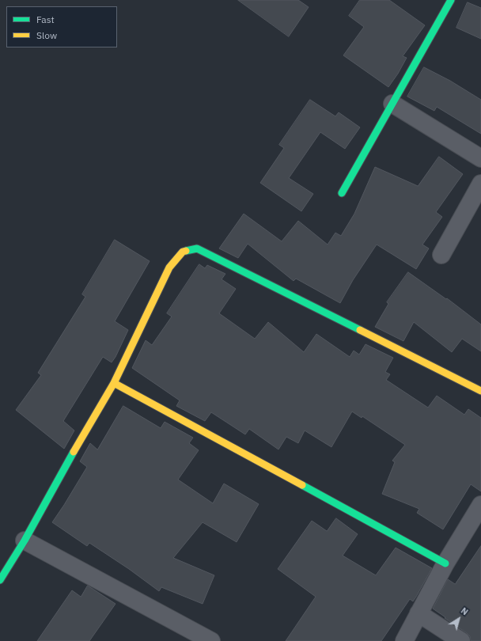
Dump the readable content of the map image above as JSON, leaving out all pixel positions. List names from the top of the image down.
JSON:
{
  "legend": ["Fast", "Slow"],
  "north": "top right"
}
